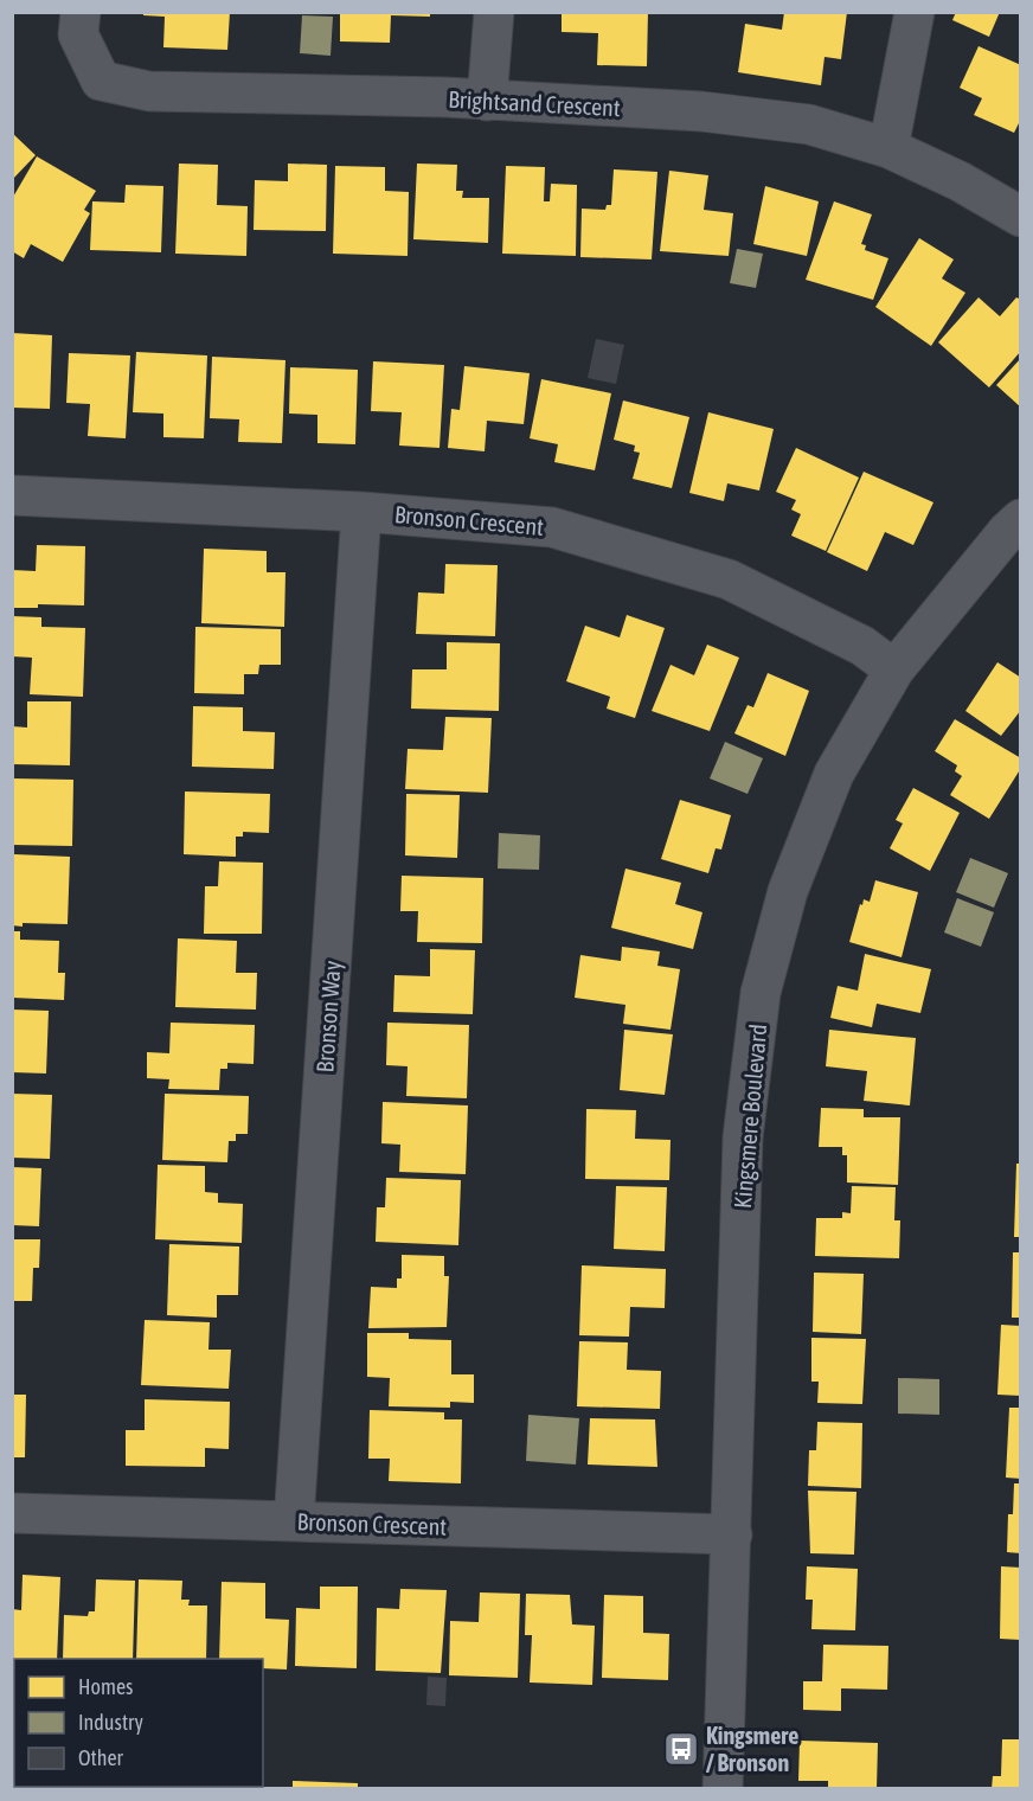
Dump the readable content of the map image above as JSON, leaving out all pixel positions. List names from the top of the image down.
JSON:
{
  "streets": {
    "street": [
      "Brightsand Crescent",
      "Bronson Crescent",
      "Bronson Way",
      "Kingsmere Boulevard"
    ]
  },
  "crossings": [
    ["Bronson Crescent", "Bronson Way"],
    ["Bronson Crescent", "Kingsmere Boulevard"]
  ],
  "places": {
    "bus stop": ["Kingsmere / Bronson"]
  },
  "legend": ["Homes", "Industry", "Other"]
}
